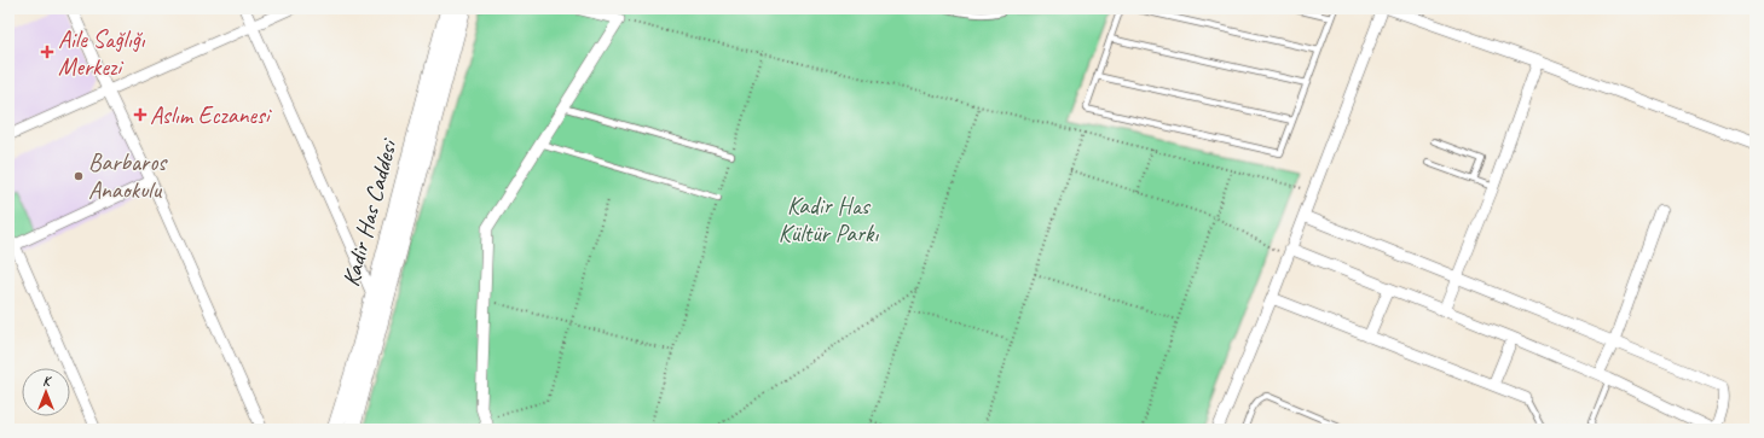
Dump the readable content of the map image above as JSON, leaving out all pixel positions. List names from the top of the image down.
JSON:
{
  "streets": {
    "street": ["Kadir Has Caddesi"]
  },
  "parks": ["Kadir Has Kültür Parkı"],
  "places": {
    "health": ["Aile Sağlığı Merkezi", "Aslım Eczanesi"],
    "other": ["Barbaros Anaokulu"]
  },
  "north": "top"
}
